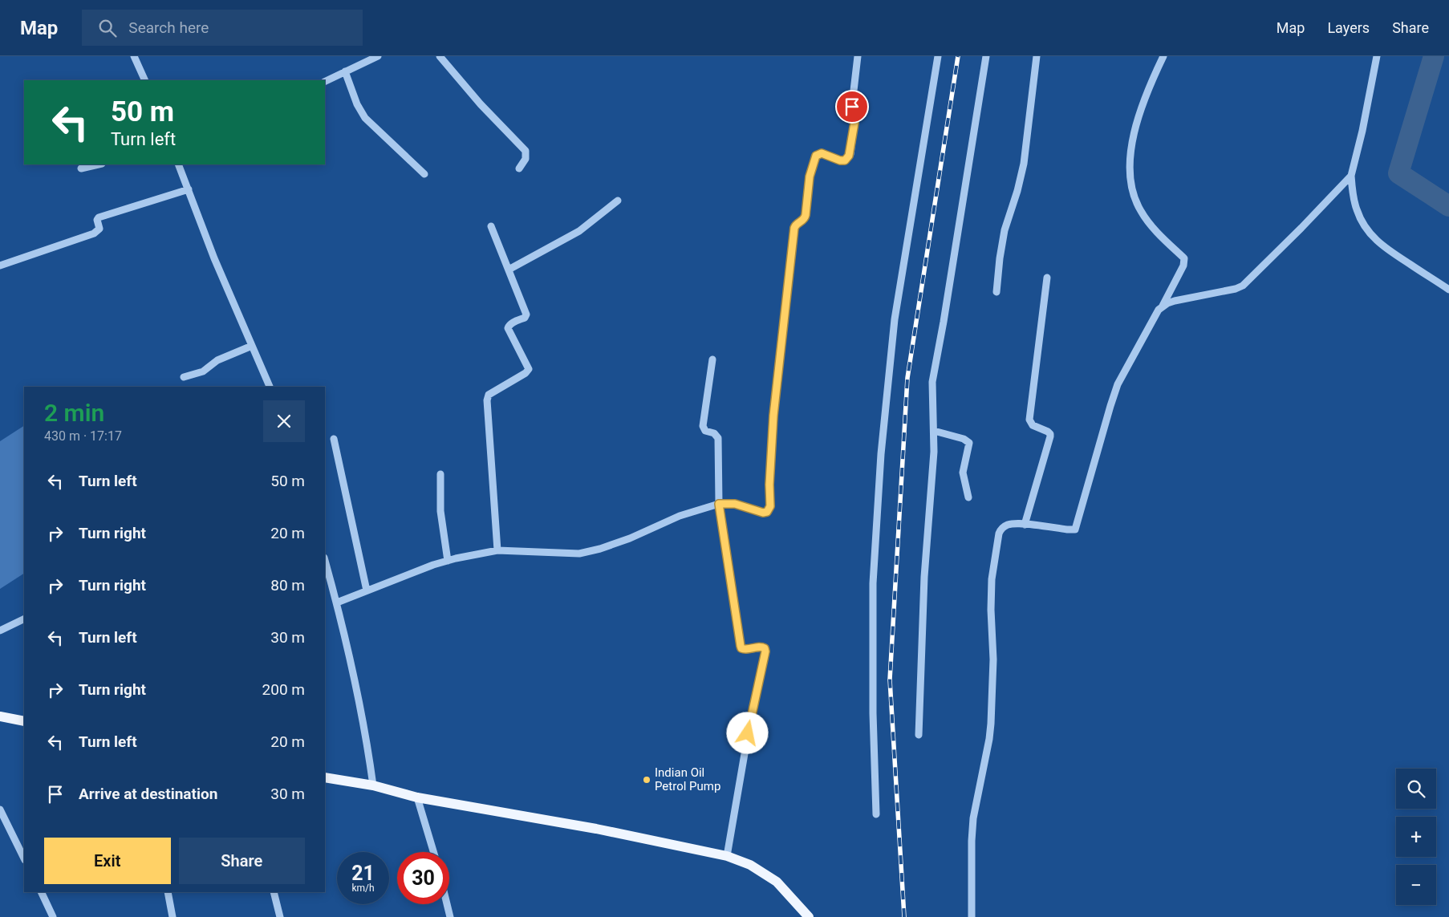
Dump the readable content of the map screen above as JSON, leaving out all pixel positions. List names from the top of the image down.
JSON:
{
  "places": ["Indian Oil Petrol Pump"],
  "page": {
    "header": "Map",
    "search": "Search here",
    "nav": ["Map", "Layers", "Share"],
    "turn": ["50 m", "Turn left"],
    "heading": ["2 min", "430 m · 17:17"],
    "list": [
      {
        "name": "Turn left",
        "value": "50 m"
      },
      {
        "name": "Turn right",
        "value": "20 m"
      },
      {
        "name": "Turn right",
        "value": "80 m"
      },
      {
        "name": "Turn left",
        "value": "30 m"
      },
      {
        "name": "Turn right",
        "value": "200 m"
      },
      {
        "name": "Turn left",
        "value": "20 m"
      },
      {
        "name": "Arrive at destination",
        "value": "30 m"
      }
    ],
    "map_buttons": ["+", "−"],
    "buttons": ["Exit", "Share"],
    "speed": "21 km/h",
    "limit": "30"
  }
}
